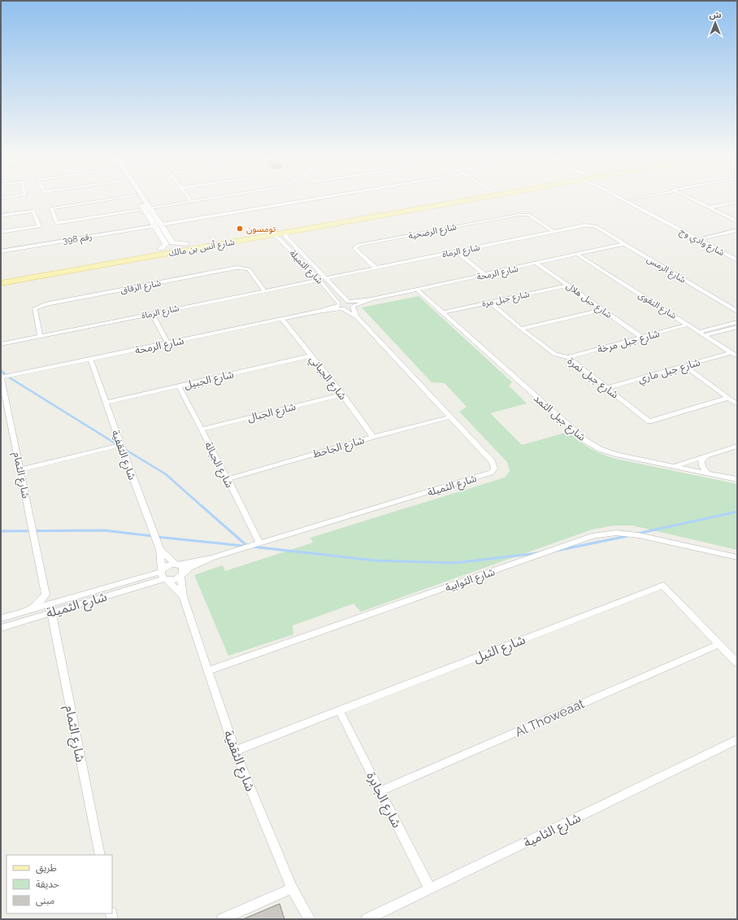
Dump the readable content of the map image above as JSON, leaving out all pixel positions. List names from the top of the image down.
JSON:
{
  "streets": {
    "main road": ["شارع أنس بن مالك"],
    "street": [
      "شارع الرضحية",
      "رقم 398",
      "شارع وادي وج",
      "شارع الرماة",
      "شارع الثميلة",
      "شارع الرمس",
      "شارع الرمحة",
      "شارع الرقاق",
      "شارع جبل مرة",
      "شارع جبل هلال",
      "شارع التقوى",
      "شارع جبل مرخة",
      "شارع جبل ماري",
      "شارع الجباني",
      "شارع جبل نمرة",
      "شارع الجبيل",
      "شارع الجبال",
      "شارع جبل الثمد",
      "شارع الجاحظ",
      "شارع الثقفية",
      "شارع الجبالة",
      "شارع الثمام",
      "شارع الثوابية",
      "شارع الثيل",
      "Al Thoweaat",
      "شارع الجابرة",
      "شارع الثامية"
    ]
  },
  "crossings": [
    ["شارع الرضحية", "شارع الرماة"],
    ["شارع أنس بن مالك", "شارع الثميلة"],
    ["شارع الرماة", "شارع الثميلة"],
    ["شارع الرماة", "شارع الرمس"],
    ["شارع الرماة", "شارع الرقاق"],
    ["شارع الثميلة", "شارع الرمحة"],
    ["شارع الثميلة", "شارع الجاحظ"],
    ["شارع الثميلة", "شارع الجبالة"],
    ["شارع الثميلة", "شارع الثمام"],
    ["شارع الرمس", "شارع الرمحة"],
    ["شارع الرمحة", "شارع جبل هلال"],
    ["شارع الرمحة", "شارع التقوى"],
    ["شارع الرمحة", "شارع الجباني"],
    ["شارع الرمحة", "شارع جبل الثمد"],
    ["شارع الرمحة", "شارع الثقفية"],
    ["شارع الرمحة", "شارع الثمام"],
    ["شارع جبل مرة", "شارع جبل هلال"],
    ["شارع جبل مرة", "شارع جبل نمرة"],
    ["شارع جبل مرة", "شارع جبل الثمد"],
    ["شارع جبل هلال", "شارع جبل مرخة"],
    ["شارع التقوى", "شارع جبل مرخة"],
    ["شارع التقوى", "شارع جبل ماري"],
    ["شارع جبل مرخة", "شارع جبل نمرة"],
    ["شارع جبل ماري", "شارع جبل نمرة"],
    ["شارع الجباني", "شارع الجبيل"],
    ["شارع الجباني", "شارع الجبال"],
    ["شارع الجباني", "شارع الجاحظ"],
    ["شارع الجبيل", "شارع الثقفية"],
    ["شارع الجبيل", "شارع الجبالة"],
    ["شارع الجبال", "شارع الجبالة"],
    ["شارع الجاحظ", "شارع الجبالة"],
    ["شارع الثقفية", "شارع الثوابية"],
    ["شارع الثقفية", "شارع الثيل"],
    ["شارع الثيل", "Al Thoweaat"],
    ["شارع الثيل", "شارع الجابرة"],
    ["Al Thoweaat", "شارع الجابرة"],
    ["شارع الجابرة", "شارع الثامية"]
  ],
  "places": ["تومسون"],
  "legend": ["طريق", "حديقة", "مبنى"],
  "north": "top"
}
